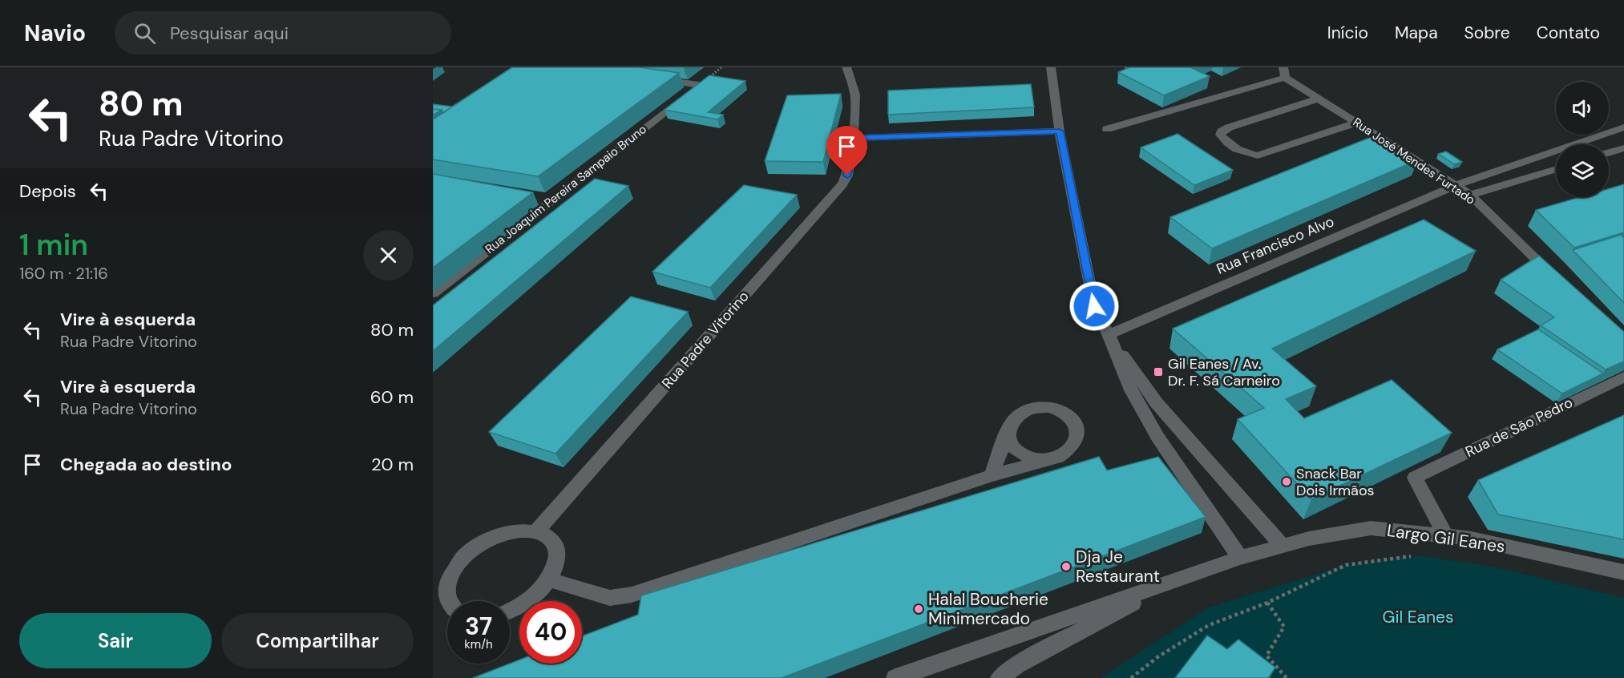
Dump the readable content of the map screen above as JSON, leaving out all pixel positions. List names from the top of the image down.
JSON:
{
  "streets": {
    "street": [
      "Rua José Mendes Furtado",
      "Rua Joaquim Pereira Sampaio Bruno",
      "Rua Francisco Alvo",
      "Rua Padre Vitorino",
      "Rua de São Pedro",
      "Largo Gil Eanes"
    ]
  },
  "crossings": [
    ["Rua José Mendes Furtado", "Rua Francisco Alvo"],
    ["Rua de São Pedro", "Largo Gil Eanes"]
  ],
  "parks": ["Gil Eanes"],
  "places": {
    "transit": ["Gil Eanes / Av. Dr. F. Sá Carneiro"],
    "other": ["Snack Bar Dois Irmãos", "Dja Je Restaurant", "Halal Boucherie Minimercado"]
  },
  "page": {
    "header": "Navio",
    "search": "Pesquisar aqui",
    "nav": [
      "Início",
      "Mapa",
      "Sobre",
      "Contato"
    ],
    "turn": ["80 m", "Rua Padre Vitorino"],
    "then": "Depois",
    "heading": ["1 min", "160 m · 21:16"],
    "list": [
      {
        "name": "Vire à esquerda",
        "note": "Rua Padre Vitorino",
        "value": "80 m"
      },
      {
        "name": "Vire à esquerda",
        "note": "Rua Padre Vitorino",
        "value": "60 m"
      },
      {
        "name": "Chegada ao destino",
        "value": "20 m"
      }
    ],
    "speed": "37 km/h",
    "limit": "40",
    "buttons": ["Sair", "Compartilhar"]
  }
}
